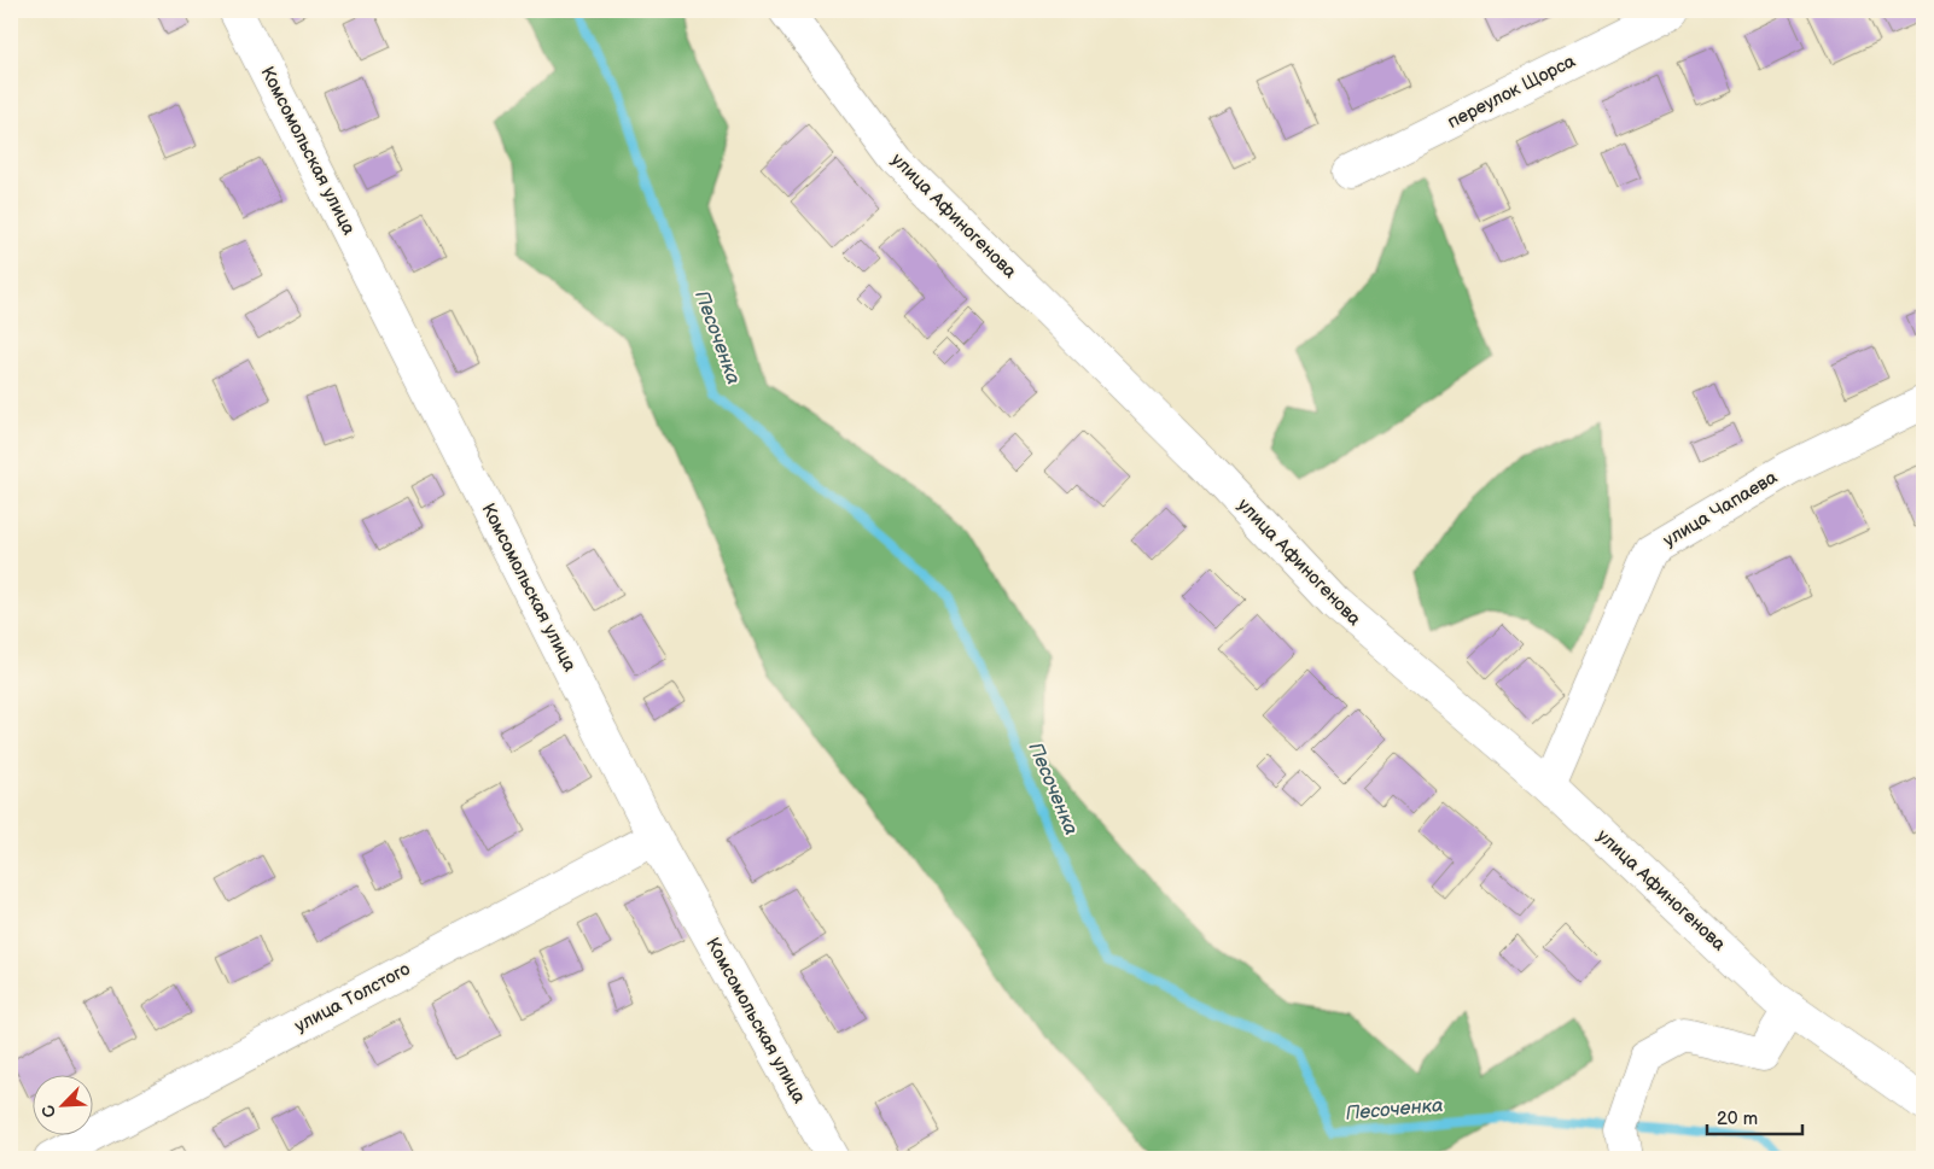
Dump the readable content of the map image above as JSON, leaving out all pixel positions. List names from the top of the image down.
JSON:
{
  "streets": {
    "street": [
      "переулок Щорса",
      "Комсомольская улица",
      "улица Афиногенова",
      "улица Чапаева",
      "улица Толстого"
    ]
  },
  "crossings": [
    ["Комсомольская улица", "улица Толстого"],
    ["улица Афиногенова", "улица Чапаева"]
  ],
  "water": ["Песоченка"],
  "scale_bar": "20 m",
  "north": "bottom left"
}
